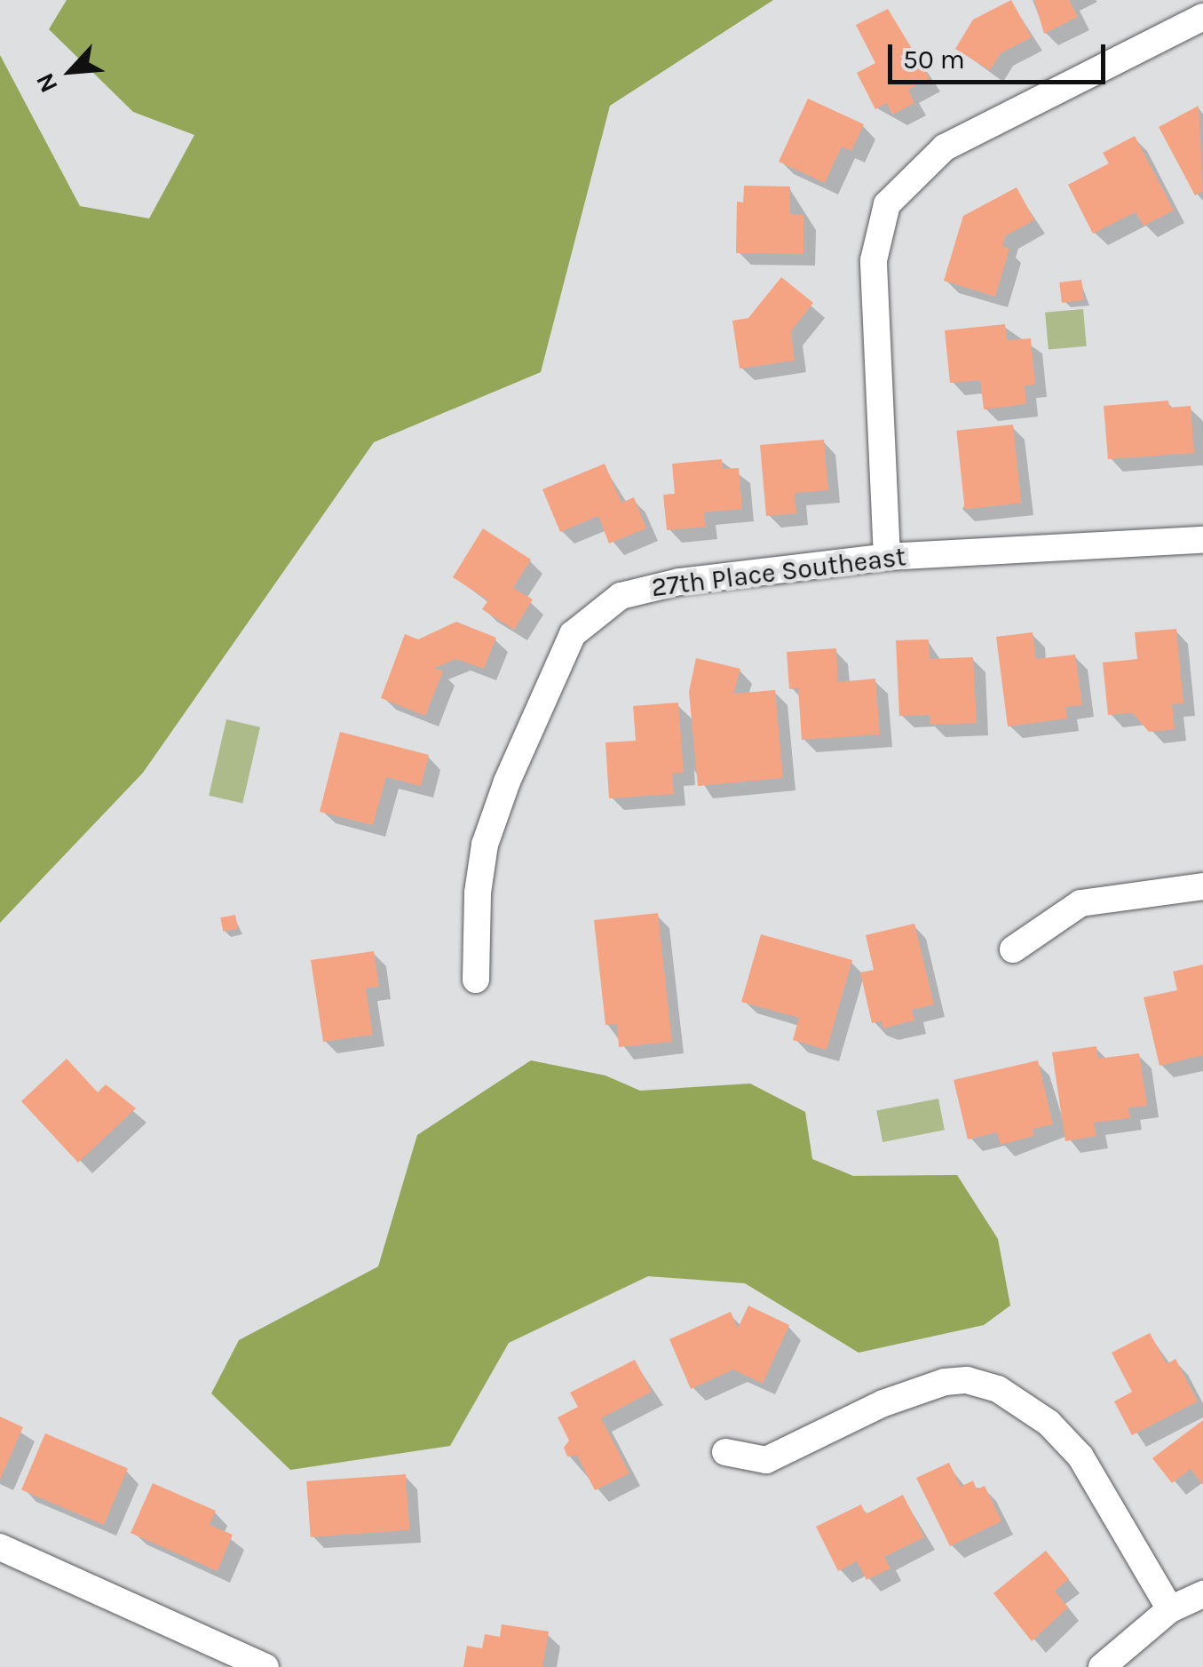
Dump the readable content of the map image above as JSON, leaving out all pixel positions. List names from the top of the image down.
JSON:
{
  "streets": {
    "street": ["27th Place Southeast"]
  },
  "scale_bar": "50 m",
  "north": "bottom left"
}
